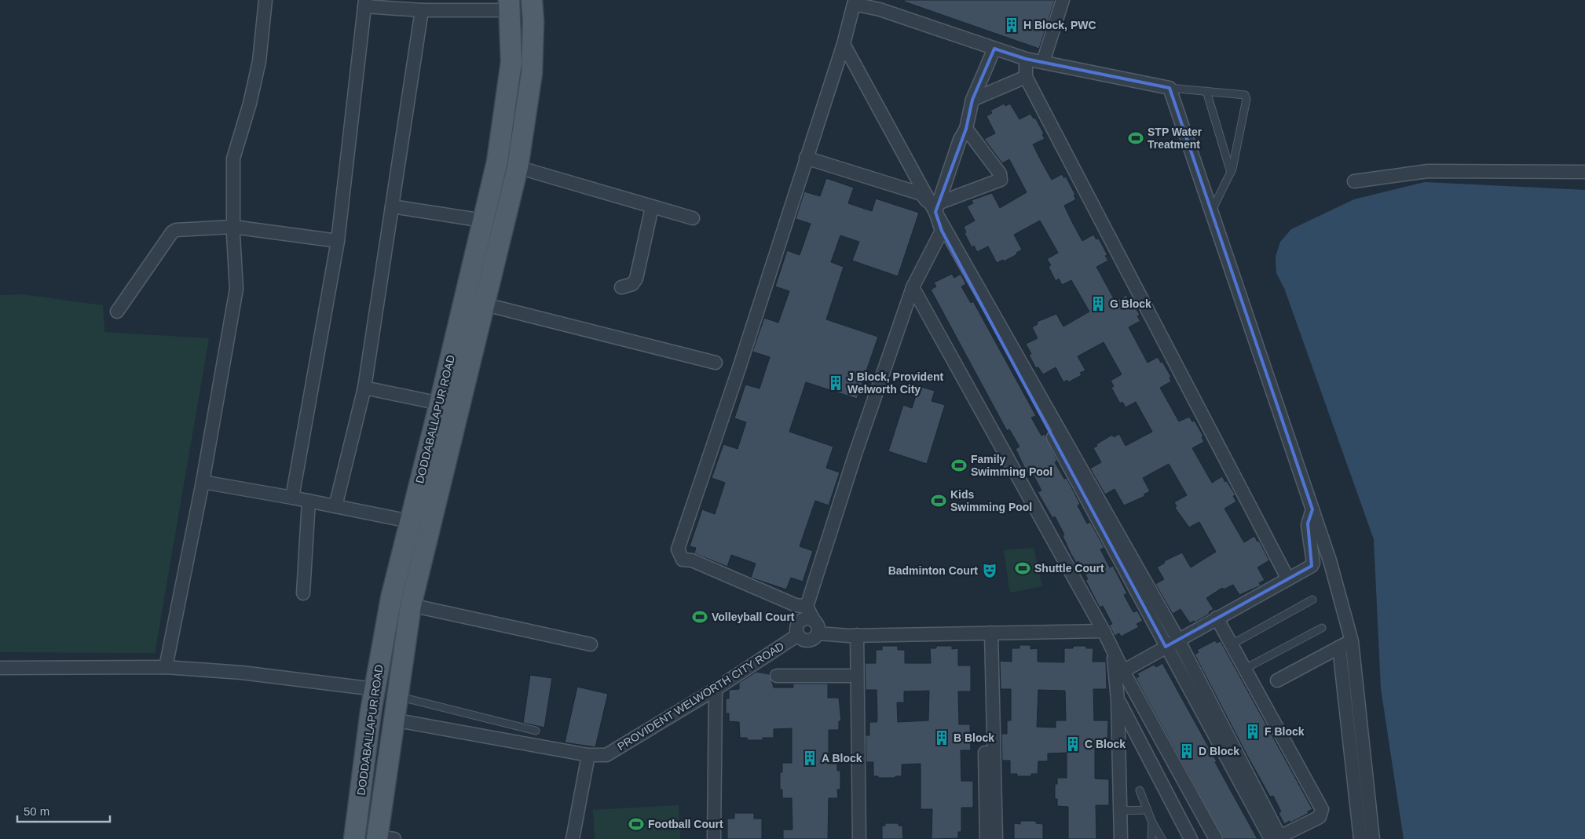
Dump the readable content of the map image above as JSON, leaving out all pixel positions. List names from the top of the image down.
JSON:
{
  "streets": {
    "main road": ["DODDABALLAPUR ROAD"],
    "street": ["PROVIDENT WELWORTH CITY ROAD"]
  },
  "crossings": [
    ["DODDABALLAPUR ROAD", "PROVIDENT WELWORTH CITY ROAD"]
  ],
  "places": {
    "building": [
      "H Block, PWC",
      "G Block",
      "J Block, Provident Welworth City",
      "F Block",
      "B Block",
      "C Block",
      "D Block",
      "A Block"
    ],
    "sports": [
      "STP Water Treatment",
      "Family Swimming Pool",
      "Kids Swimming Pool",
      "Shuttle Court",
      "Volleyball Court",
      "Football Court"
    ],
    "theatre": ["Badminton Court"]
  },
  "scale_bar": "50 m"
}
